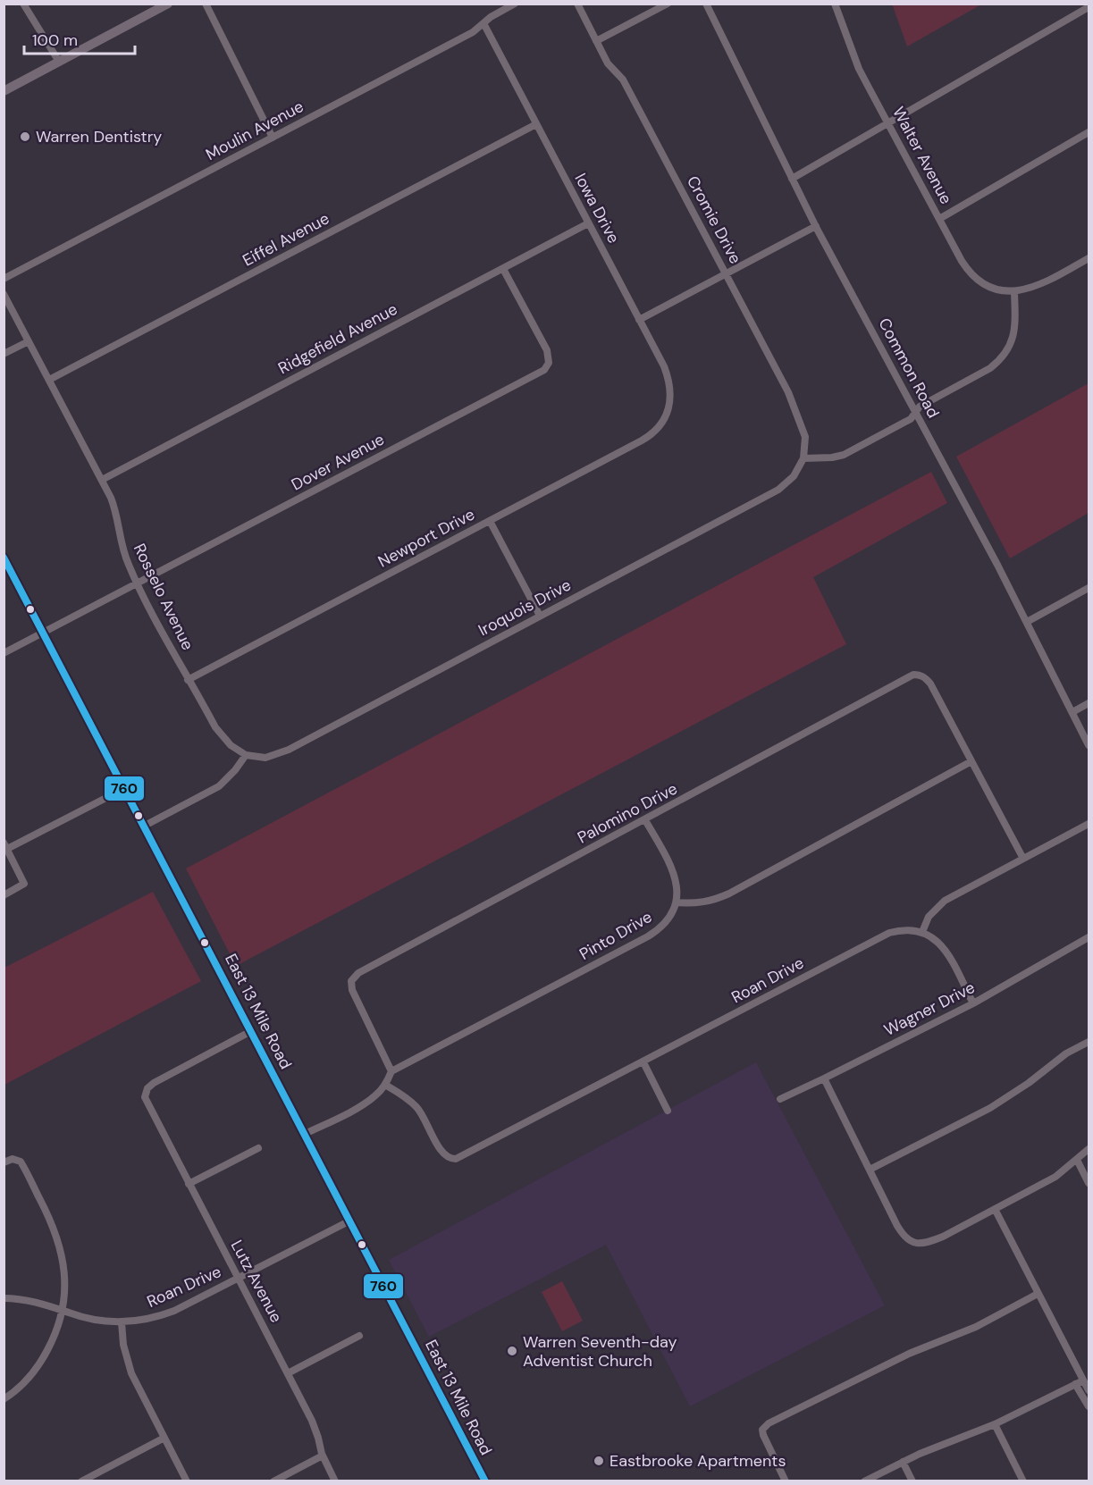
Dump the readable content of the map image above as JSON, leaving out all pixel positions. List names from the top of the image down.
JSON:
{
  "streets": {
    "main road": ["East 13 Mile Road"],
    "street": [
      "Moulin Avenue",
      "Walter Avenue",
      "Iowa Drive",
      "Cromie Drive",
      "Eiffel Avenue",
      "Ridgefield Avenue",
      "Common Road",
      "Dover Avenue",
      "Newport Drive",
      "Rosselo Avenue",
      "Iroquois Drive",
      "Palomino Drive",
      "Pinto Drive",
      "Roan Drive",
      "Wagner Drive",
      "Lutz Avenue"
    ]
  },
  "crossings": [
    ["Moulin Avenue", "Iowa Drive"],
    ["Iowa Drive", "Eiffel Avenue"],
    ["Iowa Drive", "Ridgefield Avenue"],
    ["Iowa Drive", "Newport Drive"],
    ["Cromie Drive", "Iroquois Drive"],
    ["Eiffel Avenue", "Rosselo Avenue"],
    ["Ridgefield Avenue", "Dover Avenue"],
    ["Ridgefield Avenue", "Rosselo Avenue"],
    ["Dover Avenue", "Rosselo Avenue"],
    ["Dover Avenue", "East 13 Mile Road"],
    ["Newport Drive", "Rosselo Avenue"],
    ["Rosselo Avenue", "Iroquois Drive"],
    ["Palomino Drive", "Pinto Drive"],
    ["Roan Drive", "East 13 Mile Road"],
    ["Roan Drive", "Lutz Avenue"],
    ["East 13 Mile Road", "Lutz Avenue"]
  ],
  "places": ["Warren Dentistry", "Warren Seventh-day Adventist Church", "Eastbrooke Apartments"],
  "lines": ["transit line 760"],
  "scale_bar": "100 m"
}
